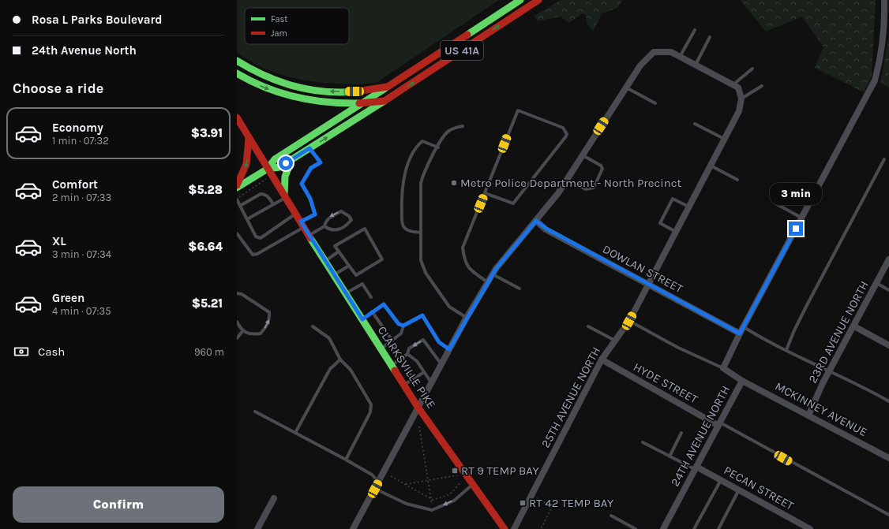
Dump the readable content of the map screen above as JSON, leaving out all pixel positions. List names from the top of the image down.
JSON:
{
  "streets": {
    "main road": ["US 41A", "CLARKSVILLE PIKE"],
    "street": [
      "DOWLAN STREET",
      "23RD AVENUE NORTH",
      "HYDE STREET",
      "25TH AVENUE NORTH",
      "MCKINNEY AVENUE",
      "24TH AVENUE NORTH",
      "PECAN STREET"
    ]
  },
  "crossings": [
    ["DOWLAN STREET", "25TH AVENUE NORTH"],
    ["DOWLAN STREET", "24TH AVENUE NORTH"],
    ["23RD AVENUE NORTH", "MCKINNEY AVENUE"],
    ["HYDE STREET", "25TH AVENUE NORTH"],
    ["HYDE STREET", "24TH AVENUE NORTH"],
    ["MCKINNEY AVENUE", "24TH AVENUE NORTH"],
    ["24TH AVENUE NORTH", "PECAN STREET"]
  ],
  "places": {
    "other": ["Metro Police Department - North Precinct"],
    "transit": ["RT 9 TEMP BAY", "RT 42 TEMP BAY"]
  },
  "legend": ["Fast", "Jam"],
  "page": {
    "banner": ["Rosa L Parks Boulevard", "24th Avenue North"],
    "heading": "Choose a ride",
    "list": [
      {
        "name": "Economy",
        "note": "1 min · 07:32",
        "value": "$3.91"
      },
      {
        "name": "Comfort",
        "note": "2 min · 07:33",
        "value": "$5.28"
      },
      {
        "name": "XL",
        "note": "3 min · 07:34",
        "value": "$6.64"
      },
      {
        "name": "Green",
        "note": "4 min · 07:35",
        "value": "$5.21"
      }
    ],
    "bubble": "3 min",
    "pay": ["Cash", "960 m"],
    "buttons": "Confirm"
  }
}
